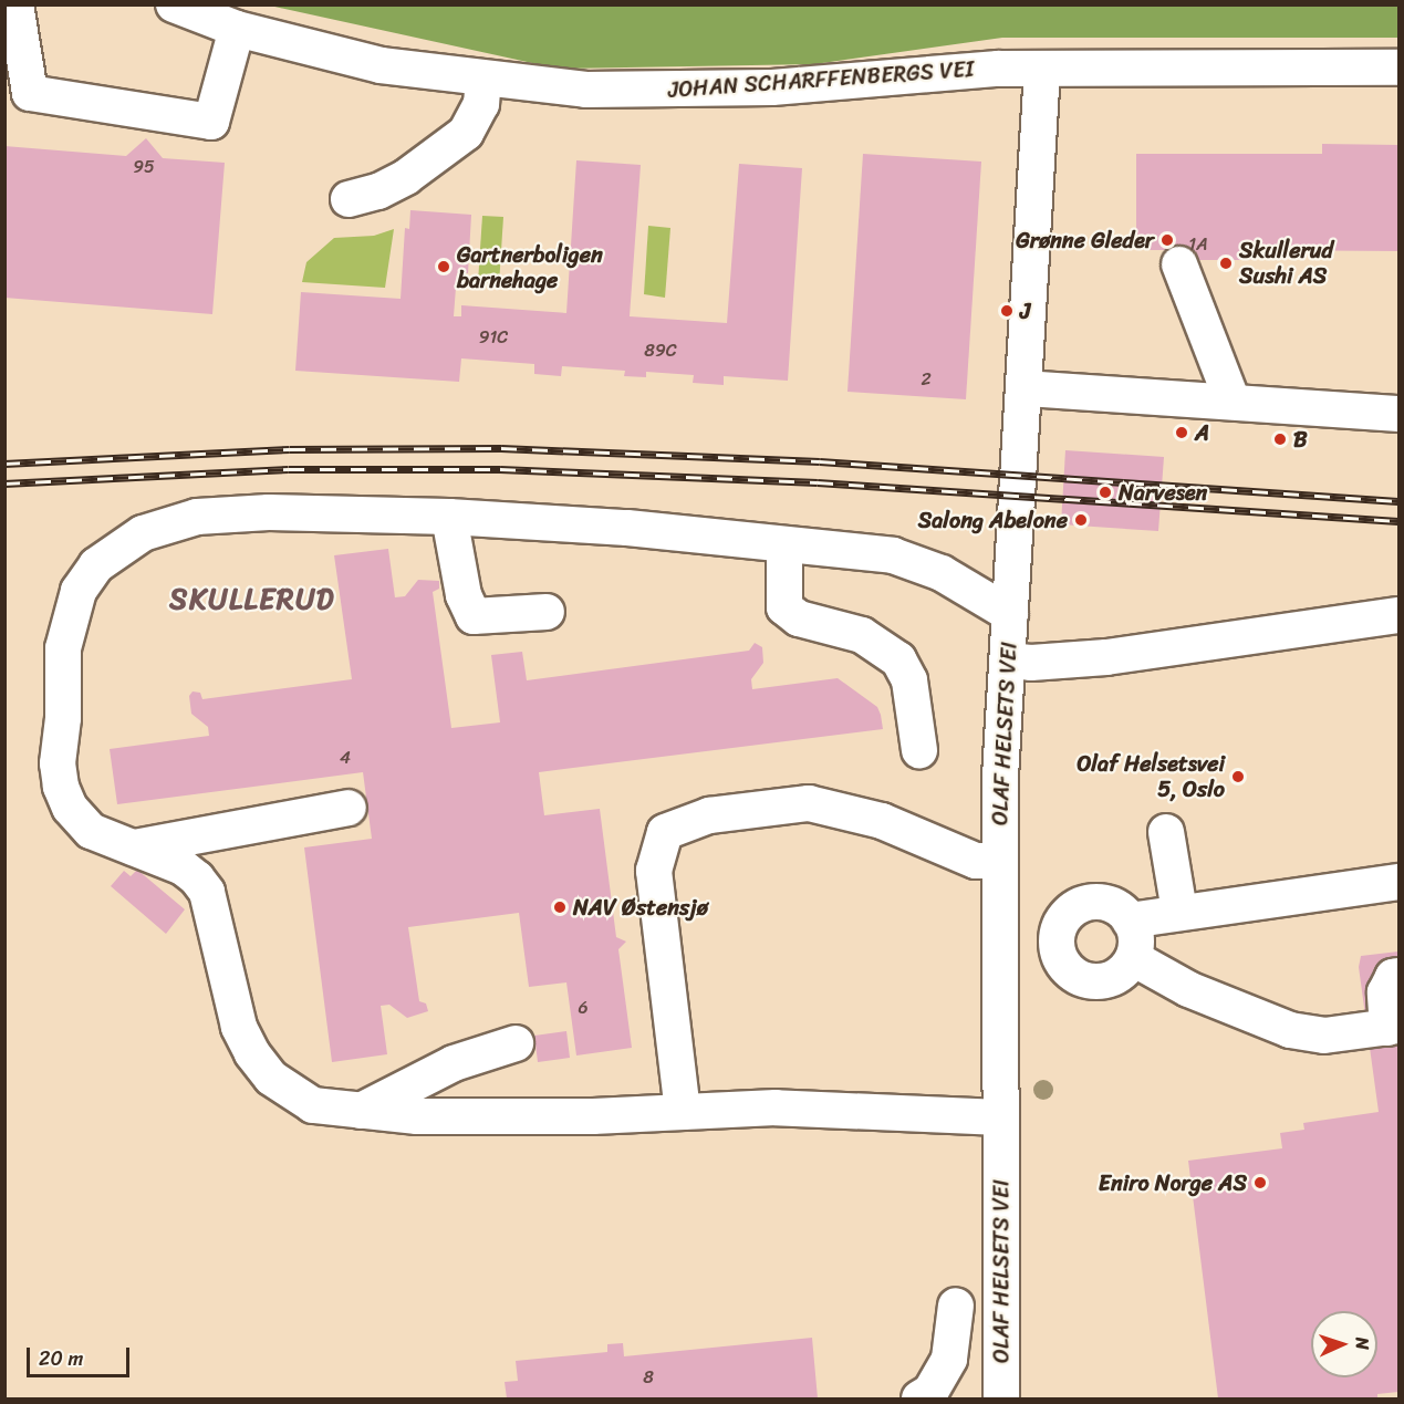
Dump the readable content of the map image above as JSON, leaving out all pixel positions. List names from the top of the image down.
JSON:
{
  "streets": {
    "street": ["JOHAN SCHARFFENBERGS VEI", "OLAF HELSETS VEI"]
  },
  "crossings": [
    ["JOHAN SCHARFFENBERGS VEI", "OLAF HELSETS VEI"]
  ],
  "districts": ["SKULLERUD"],
  "places": [
    "Grønne Gleder",
    "Skullerud Sushi AS",
    "Gartnerboligen barnehage",
    "J",
    "A",
    "B",
    "Narvesen",
    "Salong Abelone",
    "Olaf Helsetsvei 5, Oslo",
    "NAV Østensjø",
    "Eniro Norge AS"
  ],
  "house_numbers": [
    "95",
    "1A",
    "91C",
    "89C",
    "2",
    "4",
    "6",
    "8"
  ],
  "scale_bar": "20 m",
  "north": "right"
}
